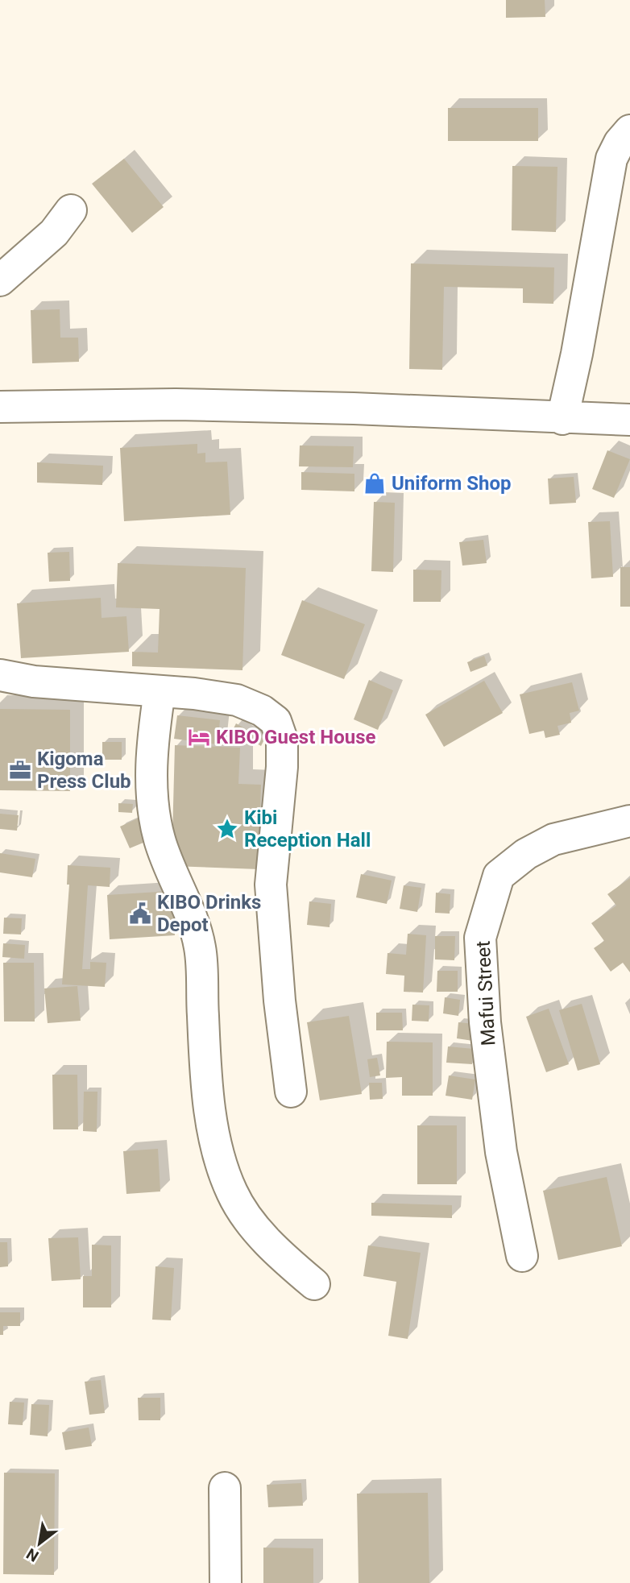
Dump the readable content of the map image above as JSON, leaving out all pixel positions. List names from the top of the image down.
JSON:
{
  "streets": {
    "street": ["Mafui Street"]
  },
  "places": {
    "shop": ["Uniform Shop"],
    "hotel": ["KIBO Guest House"],
    "office": ["Kigoma Press Club"],
    "place": ["Kibi Reception Hall"],
    "public building": ["KIBO Drinks Depot"]
  },
  "north": "bottom left"
}
